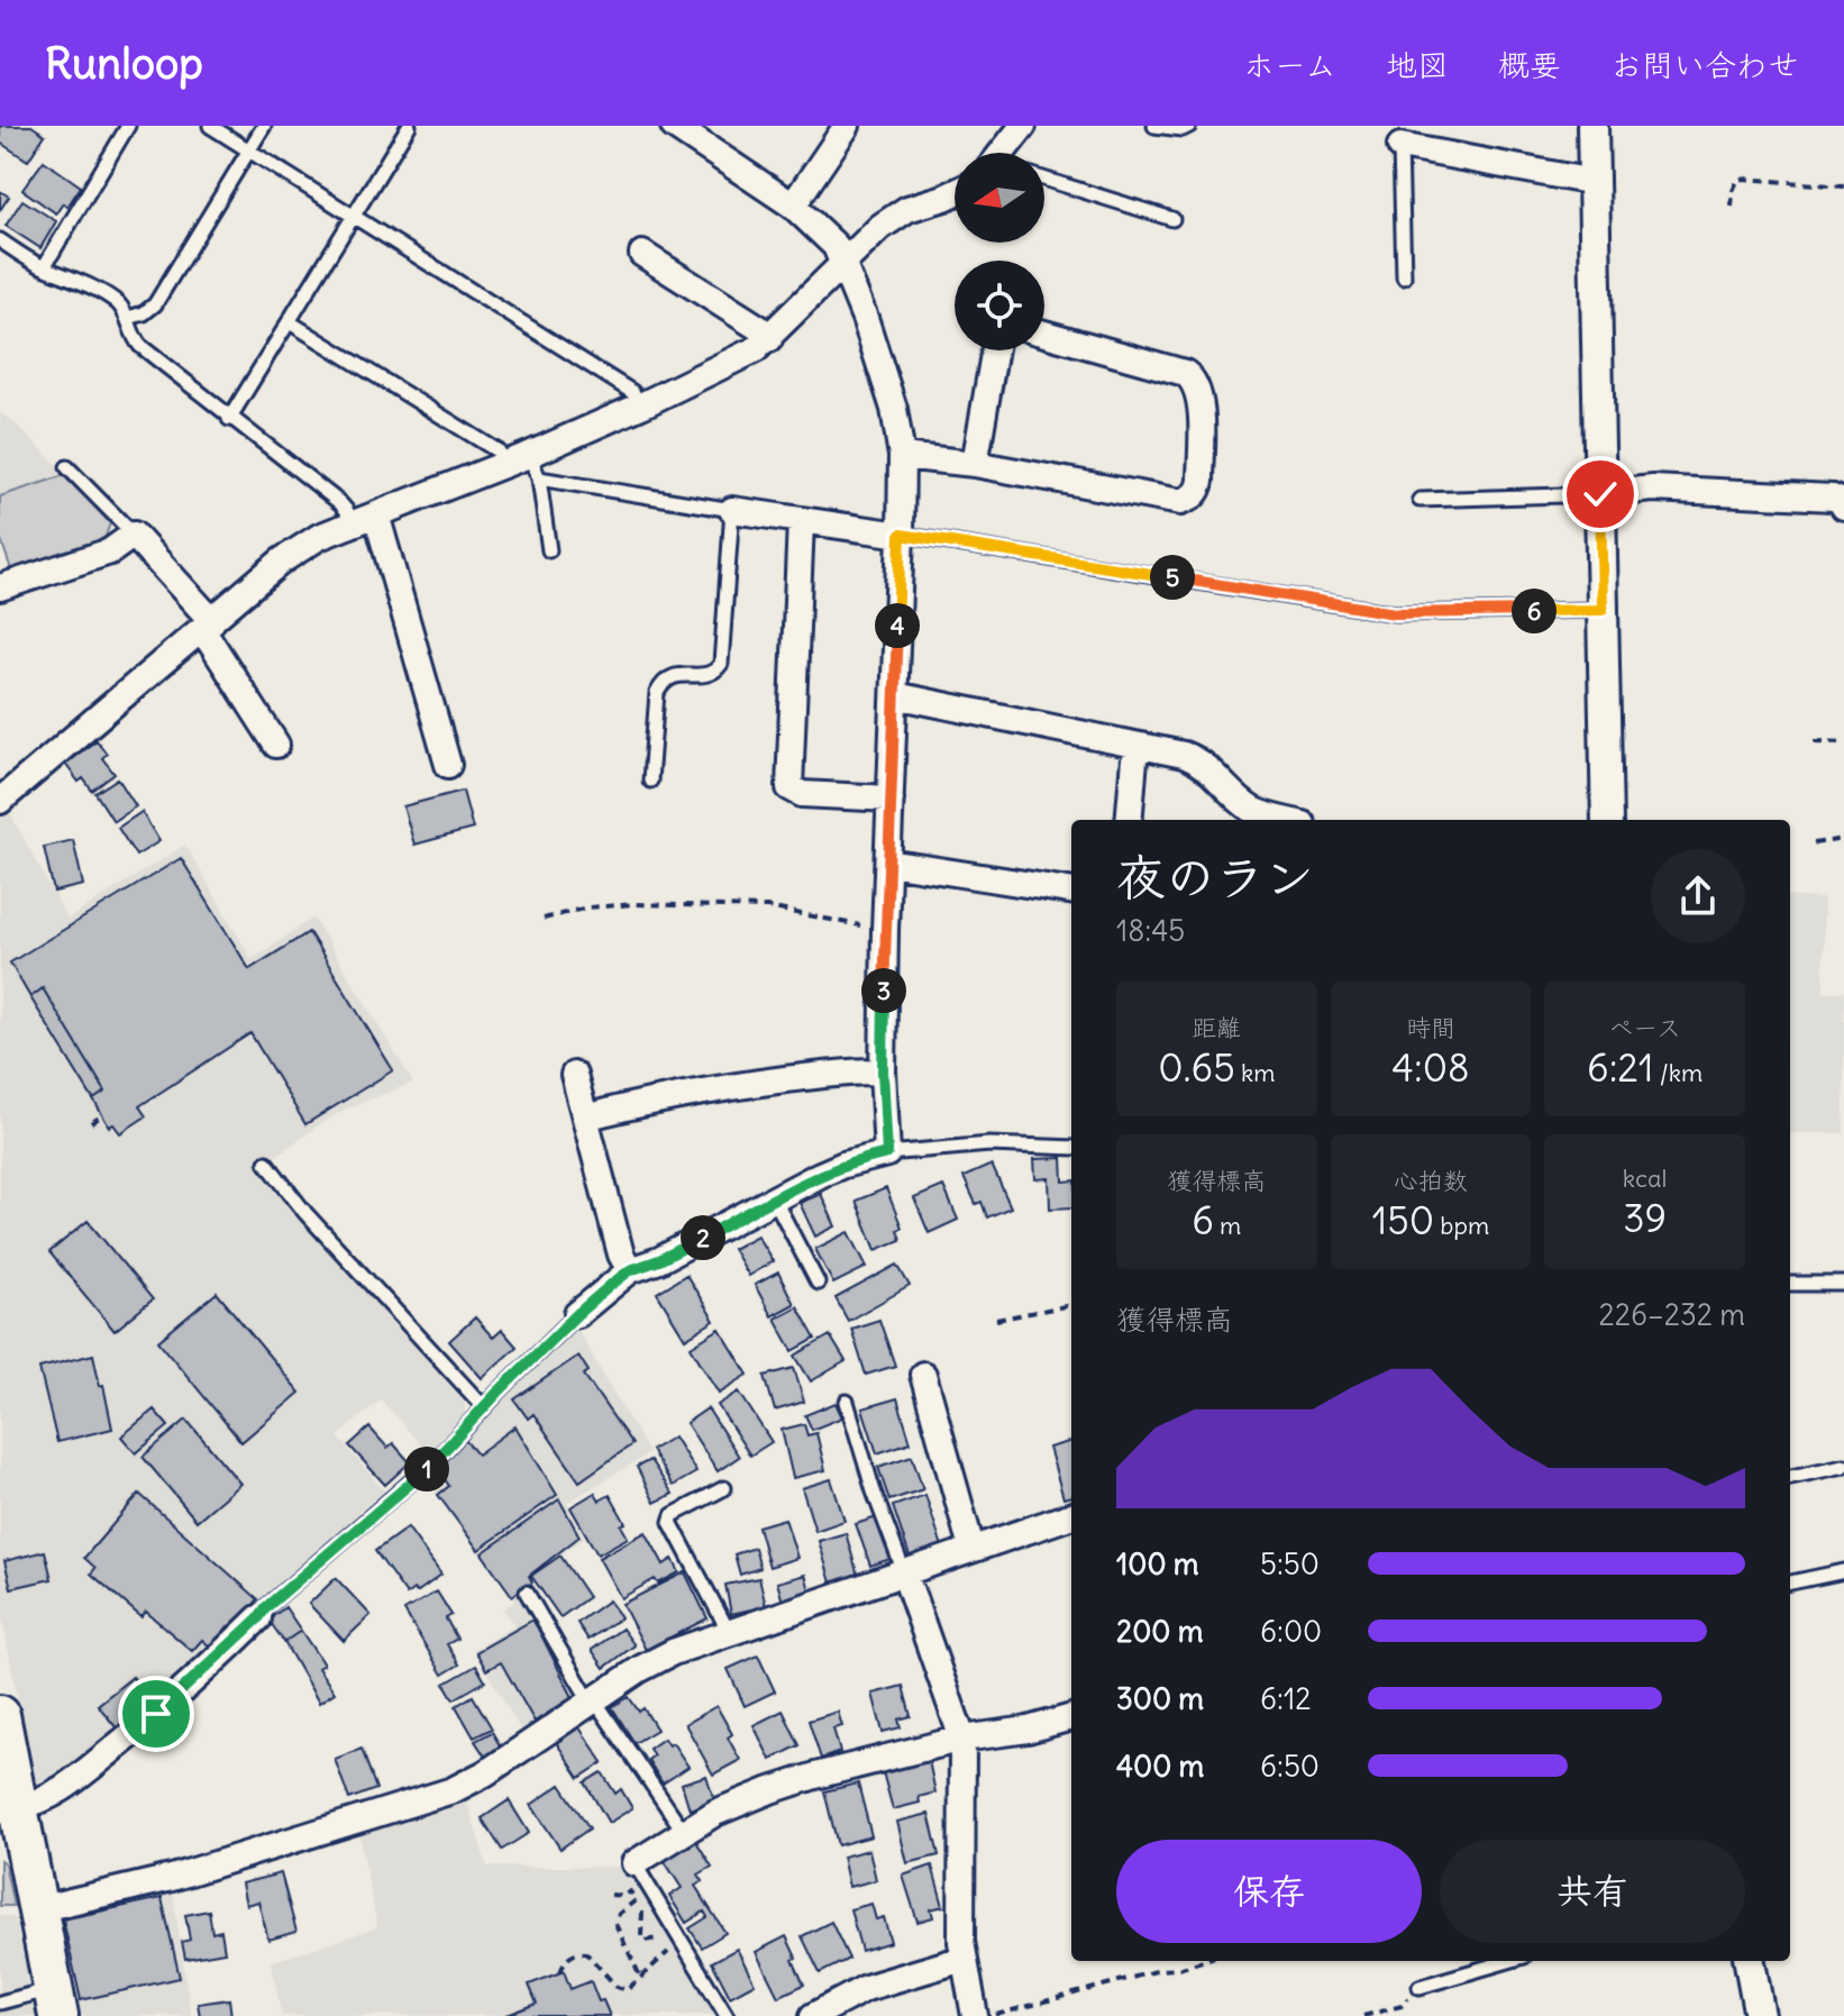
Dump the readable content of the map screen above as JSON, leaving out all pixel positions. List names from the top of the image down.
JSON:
{
  "north": "left",
  "page": {
    "header": "Runloop",
    "nav": [
      "ホーム",
      "地図",
      "概要",
      "お問い合わせ"
    ],
    "pins": [
      "5",
      "6",
      "4",
      "3",
      "2",
      "1"
    ],
    "heading": ["夜のラン", "18:45"],
    "stats": [
      ["距離", "0.65 km"],
      ["時間", "4:08"],
      ["ペース", "6:21 /km"],
      ["獲得標高", "6 m"],
      ["心拍数", "150 bpm"],
      ["kcal", "39"]
    ],
    "chart": ["獲得標高", "226–232 m"],
    "list": [
      {
        "name": "100 m",
        "note": "5:50"
      },
      {
        "name": "200 m",
        "note": "6:00"
      },
      {
        "name": "300 m",
        "note": "6:12"
      },
      {
        "name": "400 m",
        "note": "6:50"
      }
    ],
    "buttons": ["保存", "共有"]
  }
}
